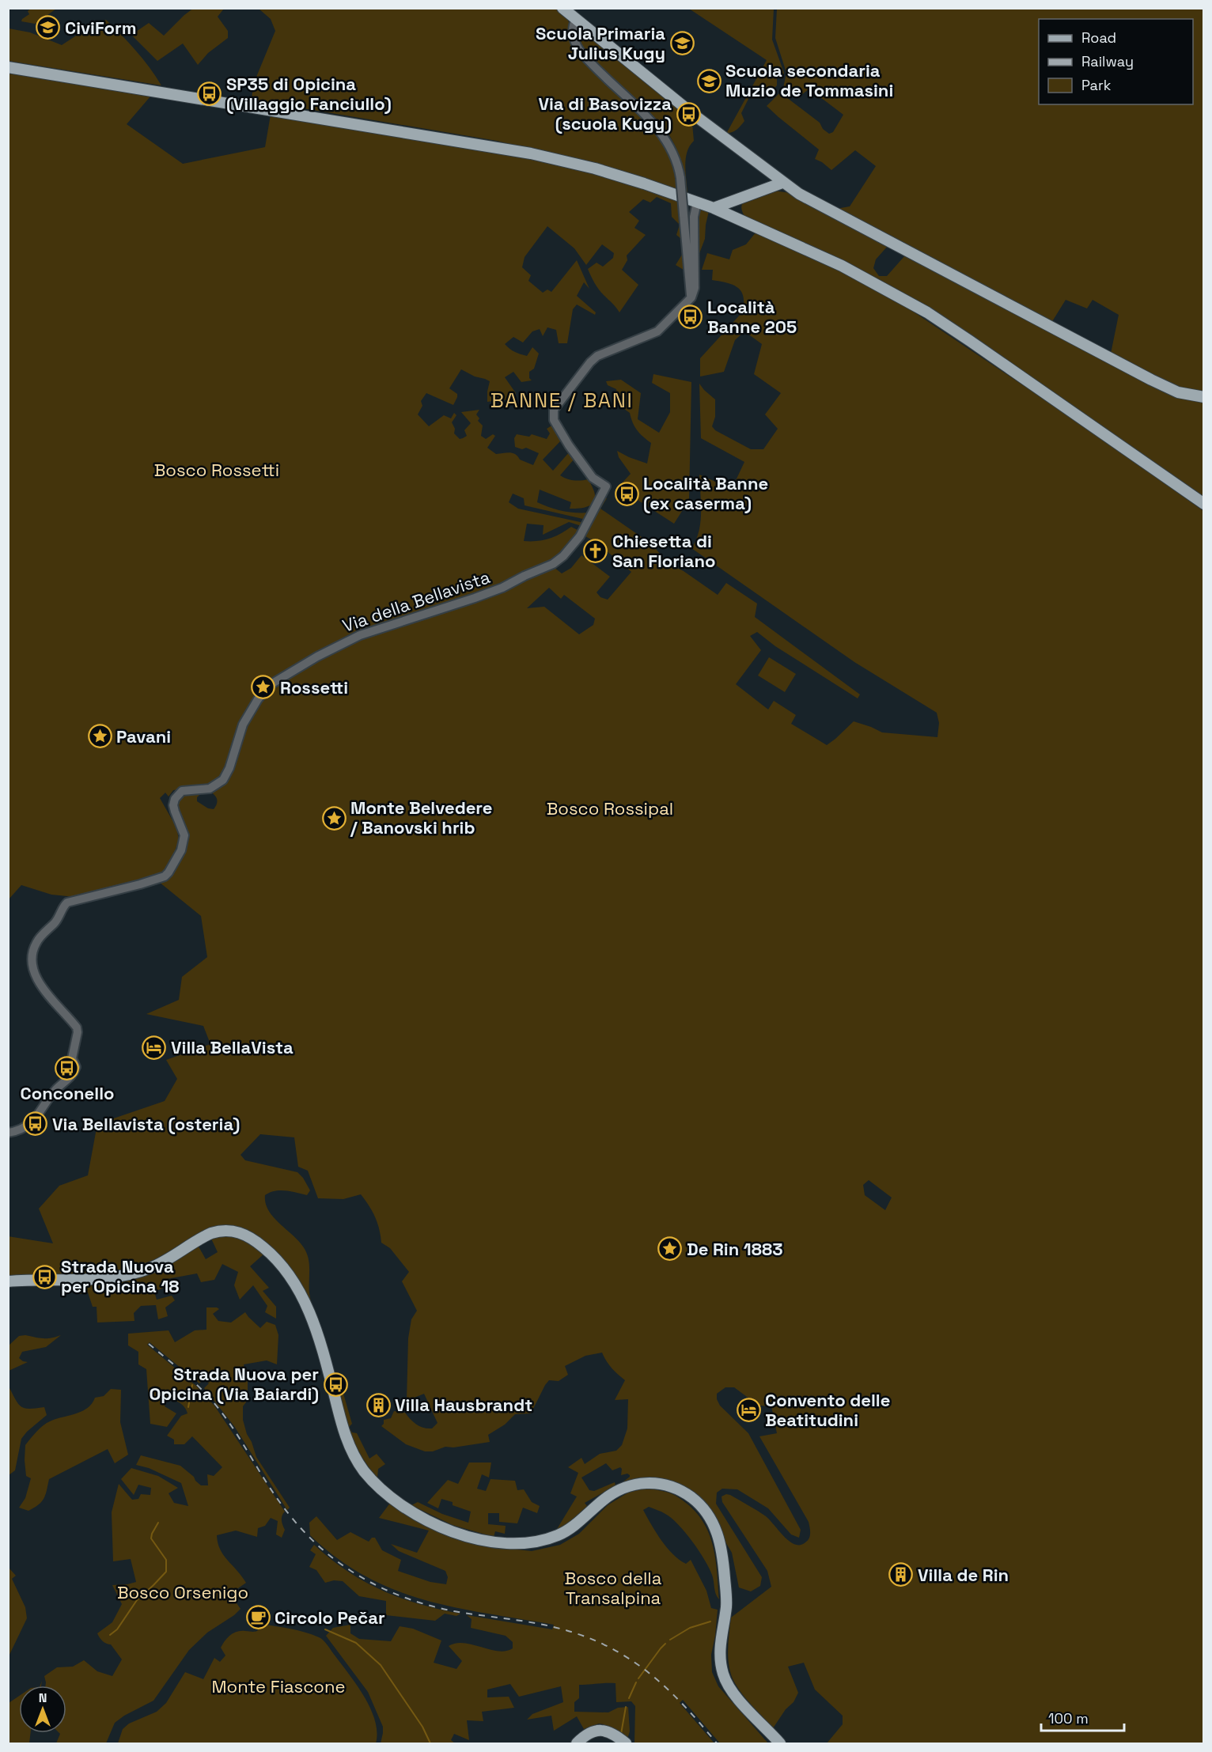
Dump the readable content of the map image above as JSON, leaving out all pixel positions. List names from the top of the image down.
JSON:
{
  "streets": {
    "street": ["Via della Bellavista"]
  },
  "districts": ["BANNE / BANI"],
  "parks": [
    "Bosco Rossetti",
    "Bosco Rossipal",
    "Bosco della Transalpina",
    "Bosco Orsenigo",
    "Monte Fiascone"
  ],
  "places": {
    "school or university": ["CiviForm", "Scuola Primaria Julius Kugy", "Scuola secondaria Muzio de Tommasini"],
    "bus stop": [
      "SP35 di Opicina (Villaggio Fanciullo)",
      "Via di Basovizza (scuola Kugy)",
      "Località Banne 205",
      "Località Banne (ex caserma)",
      "Conconello",
      "Via Bellavista (osteria)",
      "Strada Nuova per Opicina 18",
      "Strada Nuova per Opicina (Via Baiardi)"
    ],
    "church": ["Chiesetta di San Floriano"],
    "place": [
      "Rossetti",
      "Pavani",
      "Monte Belvedere / Banovski hrib",
      "De Rin 1883"
    ],
    "hotel": ["Villa BellaVista", "Convento delle Beatitudini"],
    "building": ["Villa Hausbrandt", "Villa de Rin"],
    "cafe": ["Circolo Pečar"]
  },
  "legend": ["Road", "Railway", "Park"],
  "scale_bar": "100 m",
  "north": "top"
}
